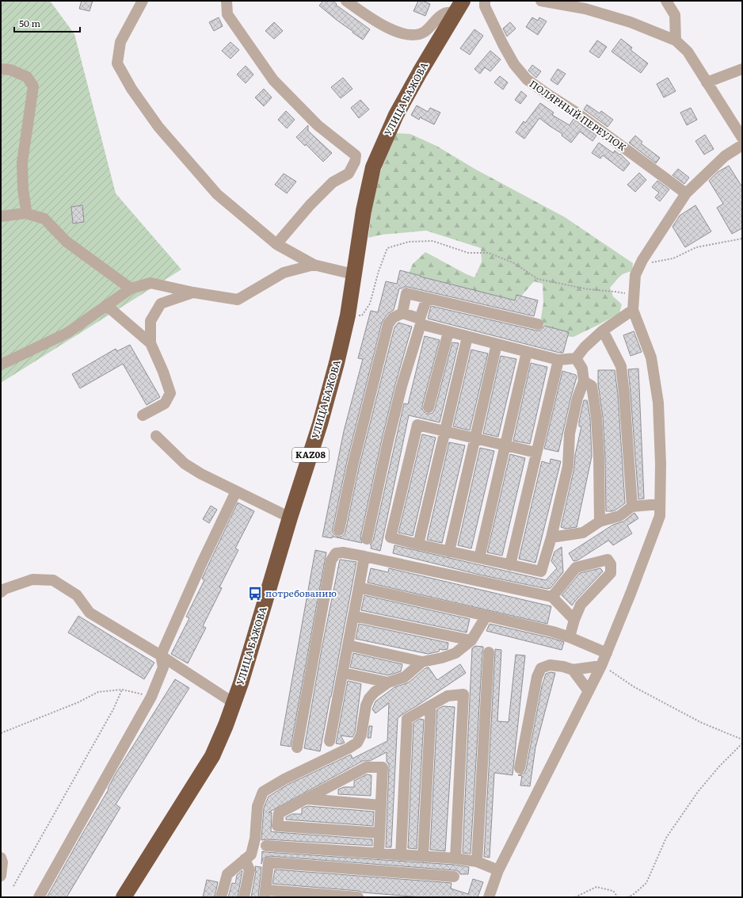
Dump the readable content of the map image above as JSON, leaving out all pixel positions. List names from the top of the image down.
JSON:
{
  "streets": {
    "highway": ["УЛИЦА БАЖОВА", "KAZ08"],
    "street": ["ПОЛЯРНЫЙ ПЕРЕУЛОК"]
  },
  "places": {
    "bus stop": ["потребованию"]
  },
  "scale_bar": "50 m"
}
